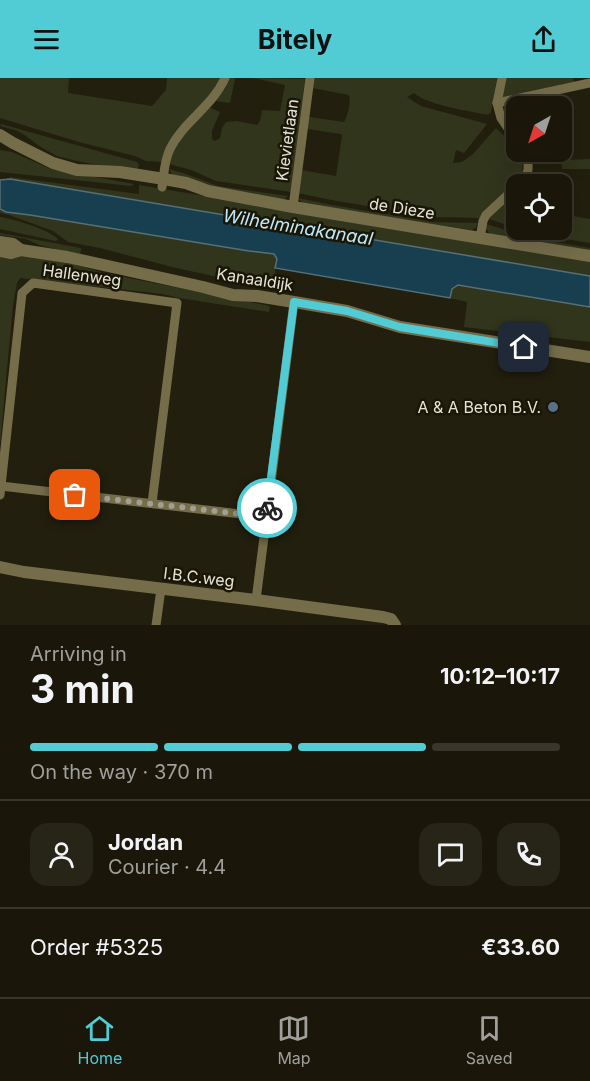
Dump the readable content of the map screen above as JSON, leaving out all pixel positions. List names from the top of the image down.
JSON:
{
  "streets": {
    "street": [
      "Kievietlaan",
      "de Dieze",
      "Hallenweg",
      "Kanaaldijk",
      "I.B.C.weg"
    ]
  },
  "crossings": [
    ["Kievietlaan", "de Dieze"]
  ],
  "water": ["Wilhelminakanaal"],
  "places": ["A & A Beton B.V."],
  "north": "bottom left",
  "page": {
    "header": "Bitely",
    "heading": ["3 min", "Arriving in", "10:12–10:17"],
    "panel": [
      "Jordan",
      "Courier · 4.4",
      "Order #5325",
      "€33.60"
    ],
    "bar": "On the way · 370 m",
    "tabs": ["Home", "Map", "Saved"]
  }
}
